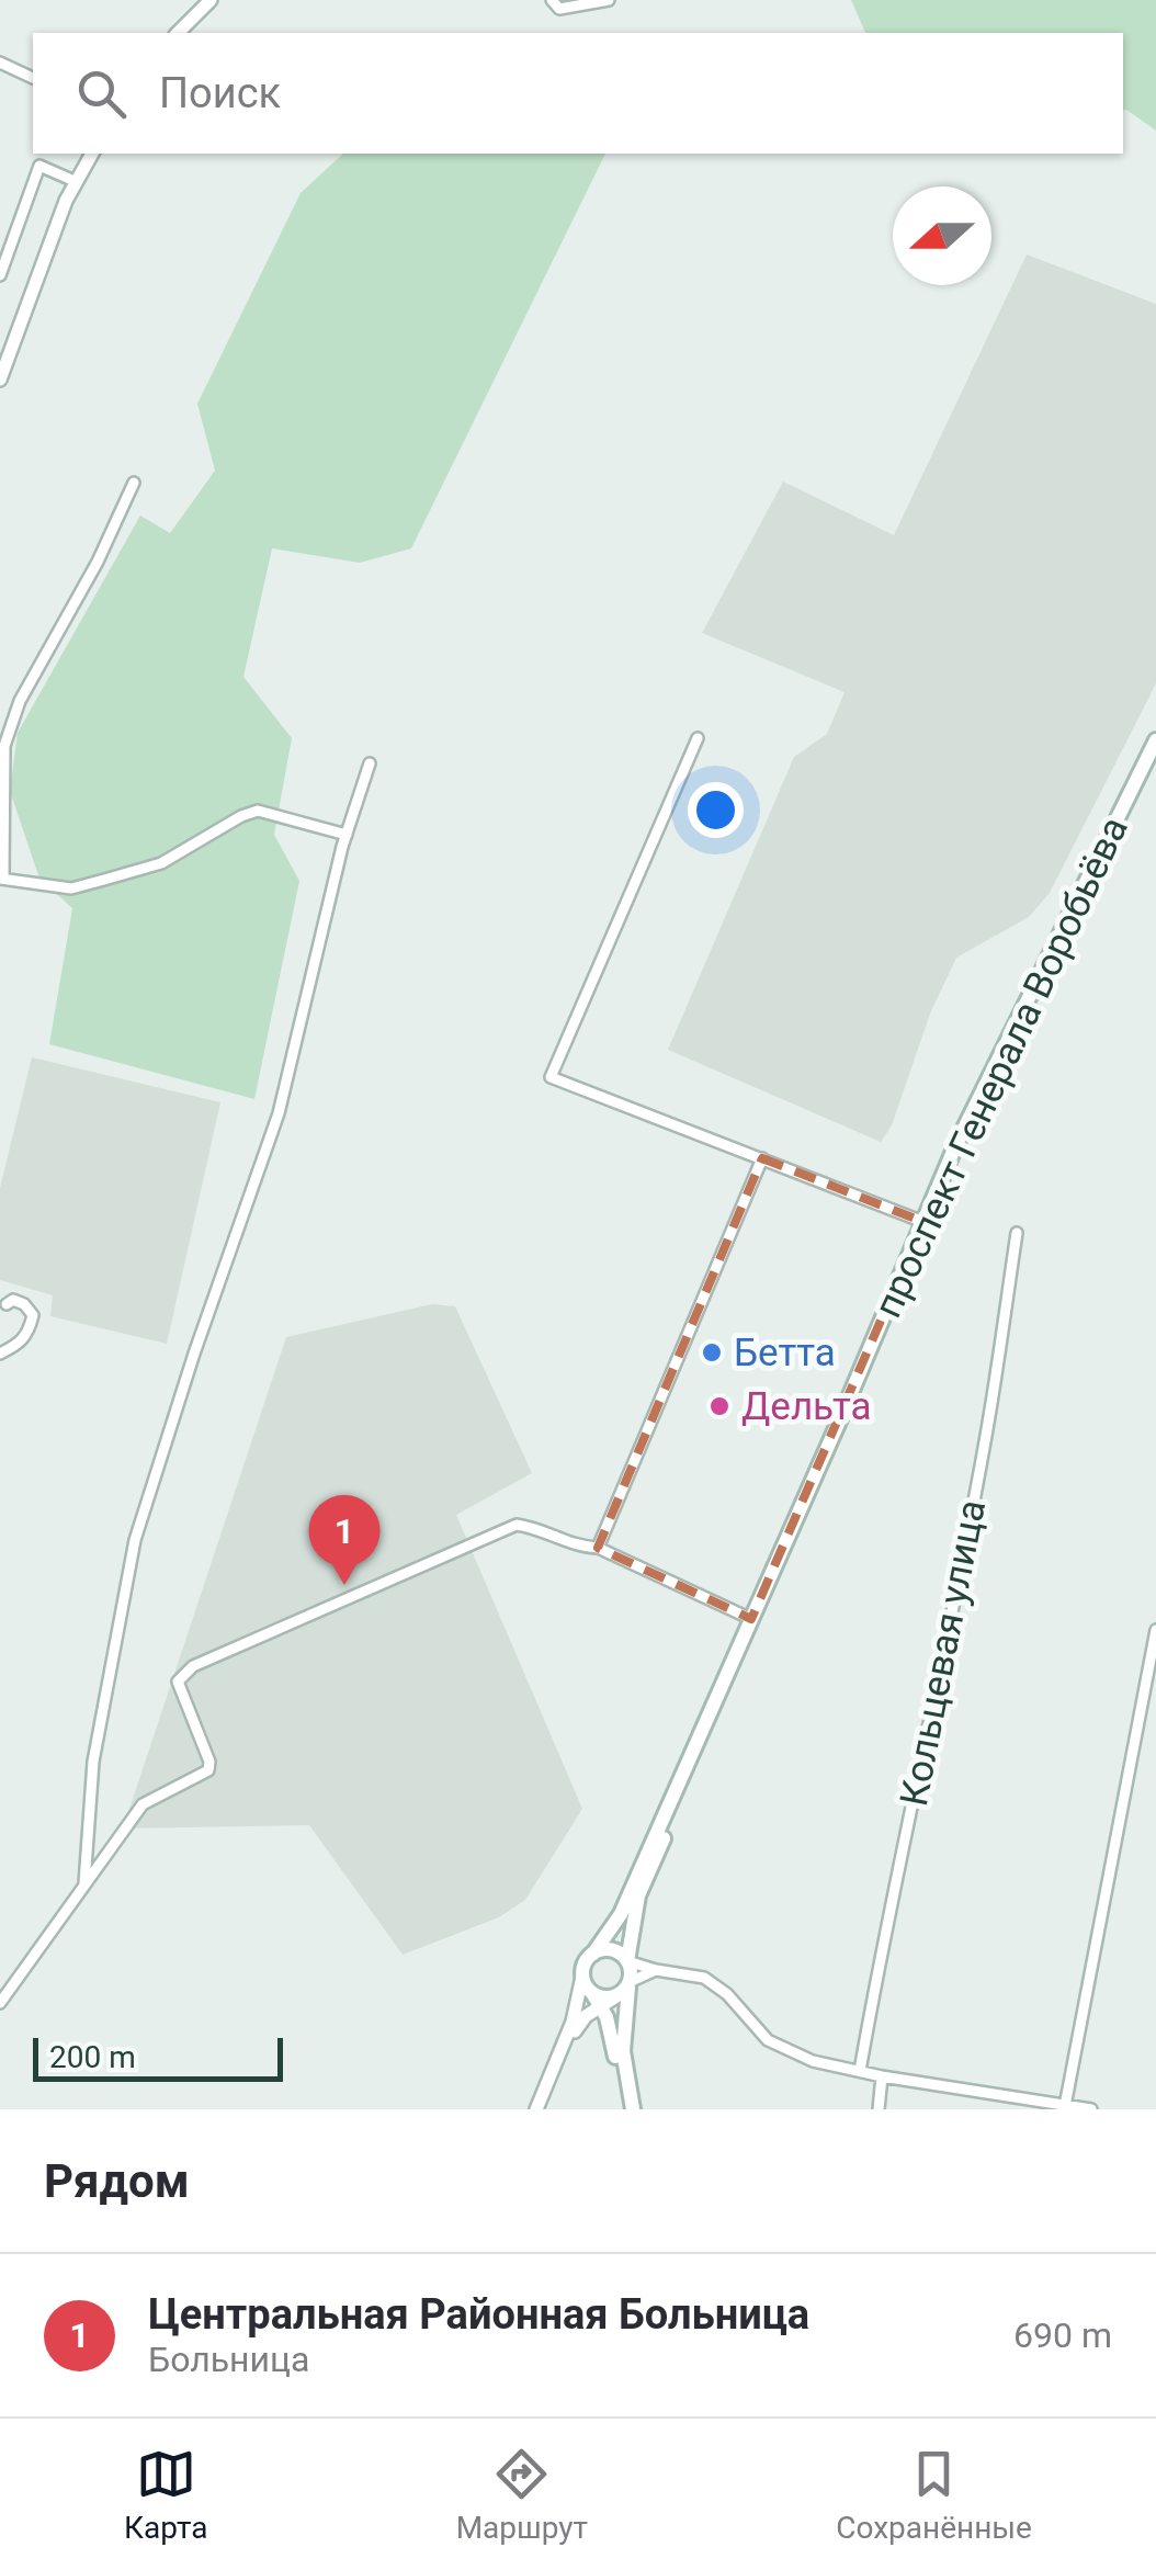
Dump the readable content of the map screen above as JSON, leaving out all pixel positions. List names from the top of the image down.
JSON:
{
  "streets": {
    "main road": ["проспект Генерала Воробьёва"],
    "street": ["Кольцевая улица"]
  },
  "places": ["Бетта", "Дельта"],
  "scale_bar": "200 m",
  "north": "left",
  "page": {
    "search": "Поиск",
    "pins": "1",
    "scale": "200 m",
    "heading": "Рядом",
    "list": [
      {
        "mark": "1",
        "name": "Центральная Районная Больница",
        "note": "Больница",
        "value": "690 m"
      }
    ],
    "nav": ["Карта", "Маршрут", "Сохранённые"]
  }
}
